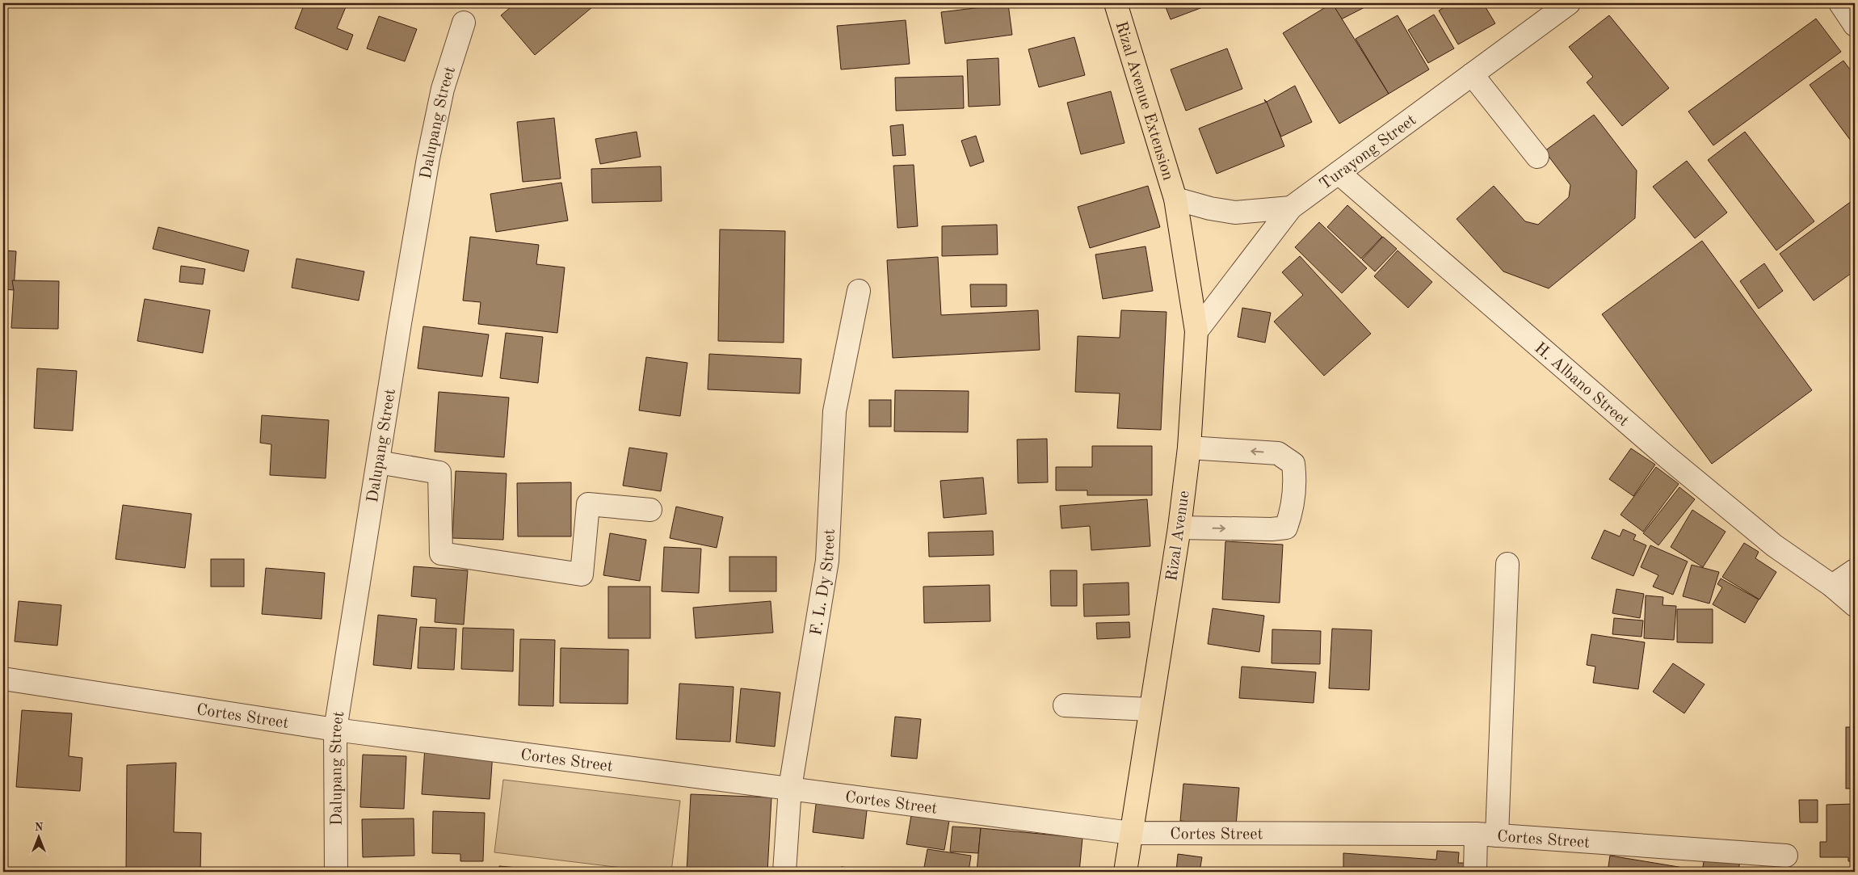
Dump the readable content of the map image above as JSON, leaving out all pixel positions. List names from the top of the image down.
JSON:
{
  "streets": {
    "main road": ["Rizal Avenue Extension", "Rizal Avenue"],
    "street": [
      "Dalupang Street",
      "Turayong Street",
      "H. Albano Street",
      "F. L. Dy Street",
      "Cortes Street"
    ]
  },
  "crossings": [
    ["Rizal Avenue Extension", "Rizal Avenue"],
    ["Dalupang Street", "Cortes Street"],
    ["Turayong Street", "H. Albano Street"],
    ["Turayong Street", "Rizal Avenue"],
    ["Rizal Avenue", "Cortes Street"],
    ["F. L. Dy Street", "Cortes Street"]
  ],
  "north": "top"
}
